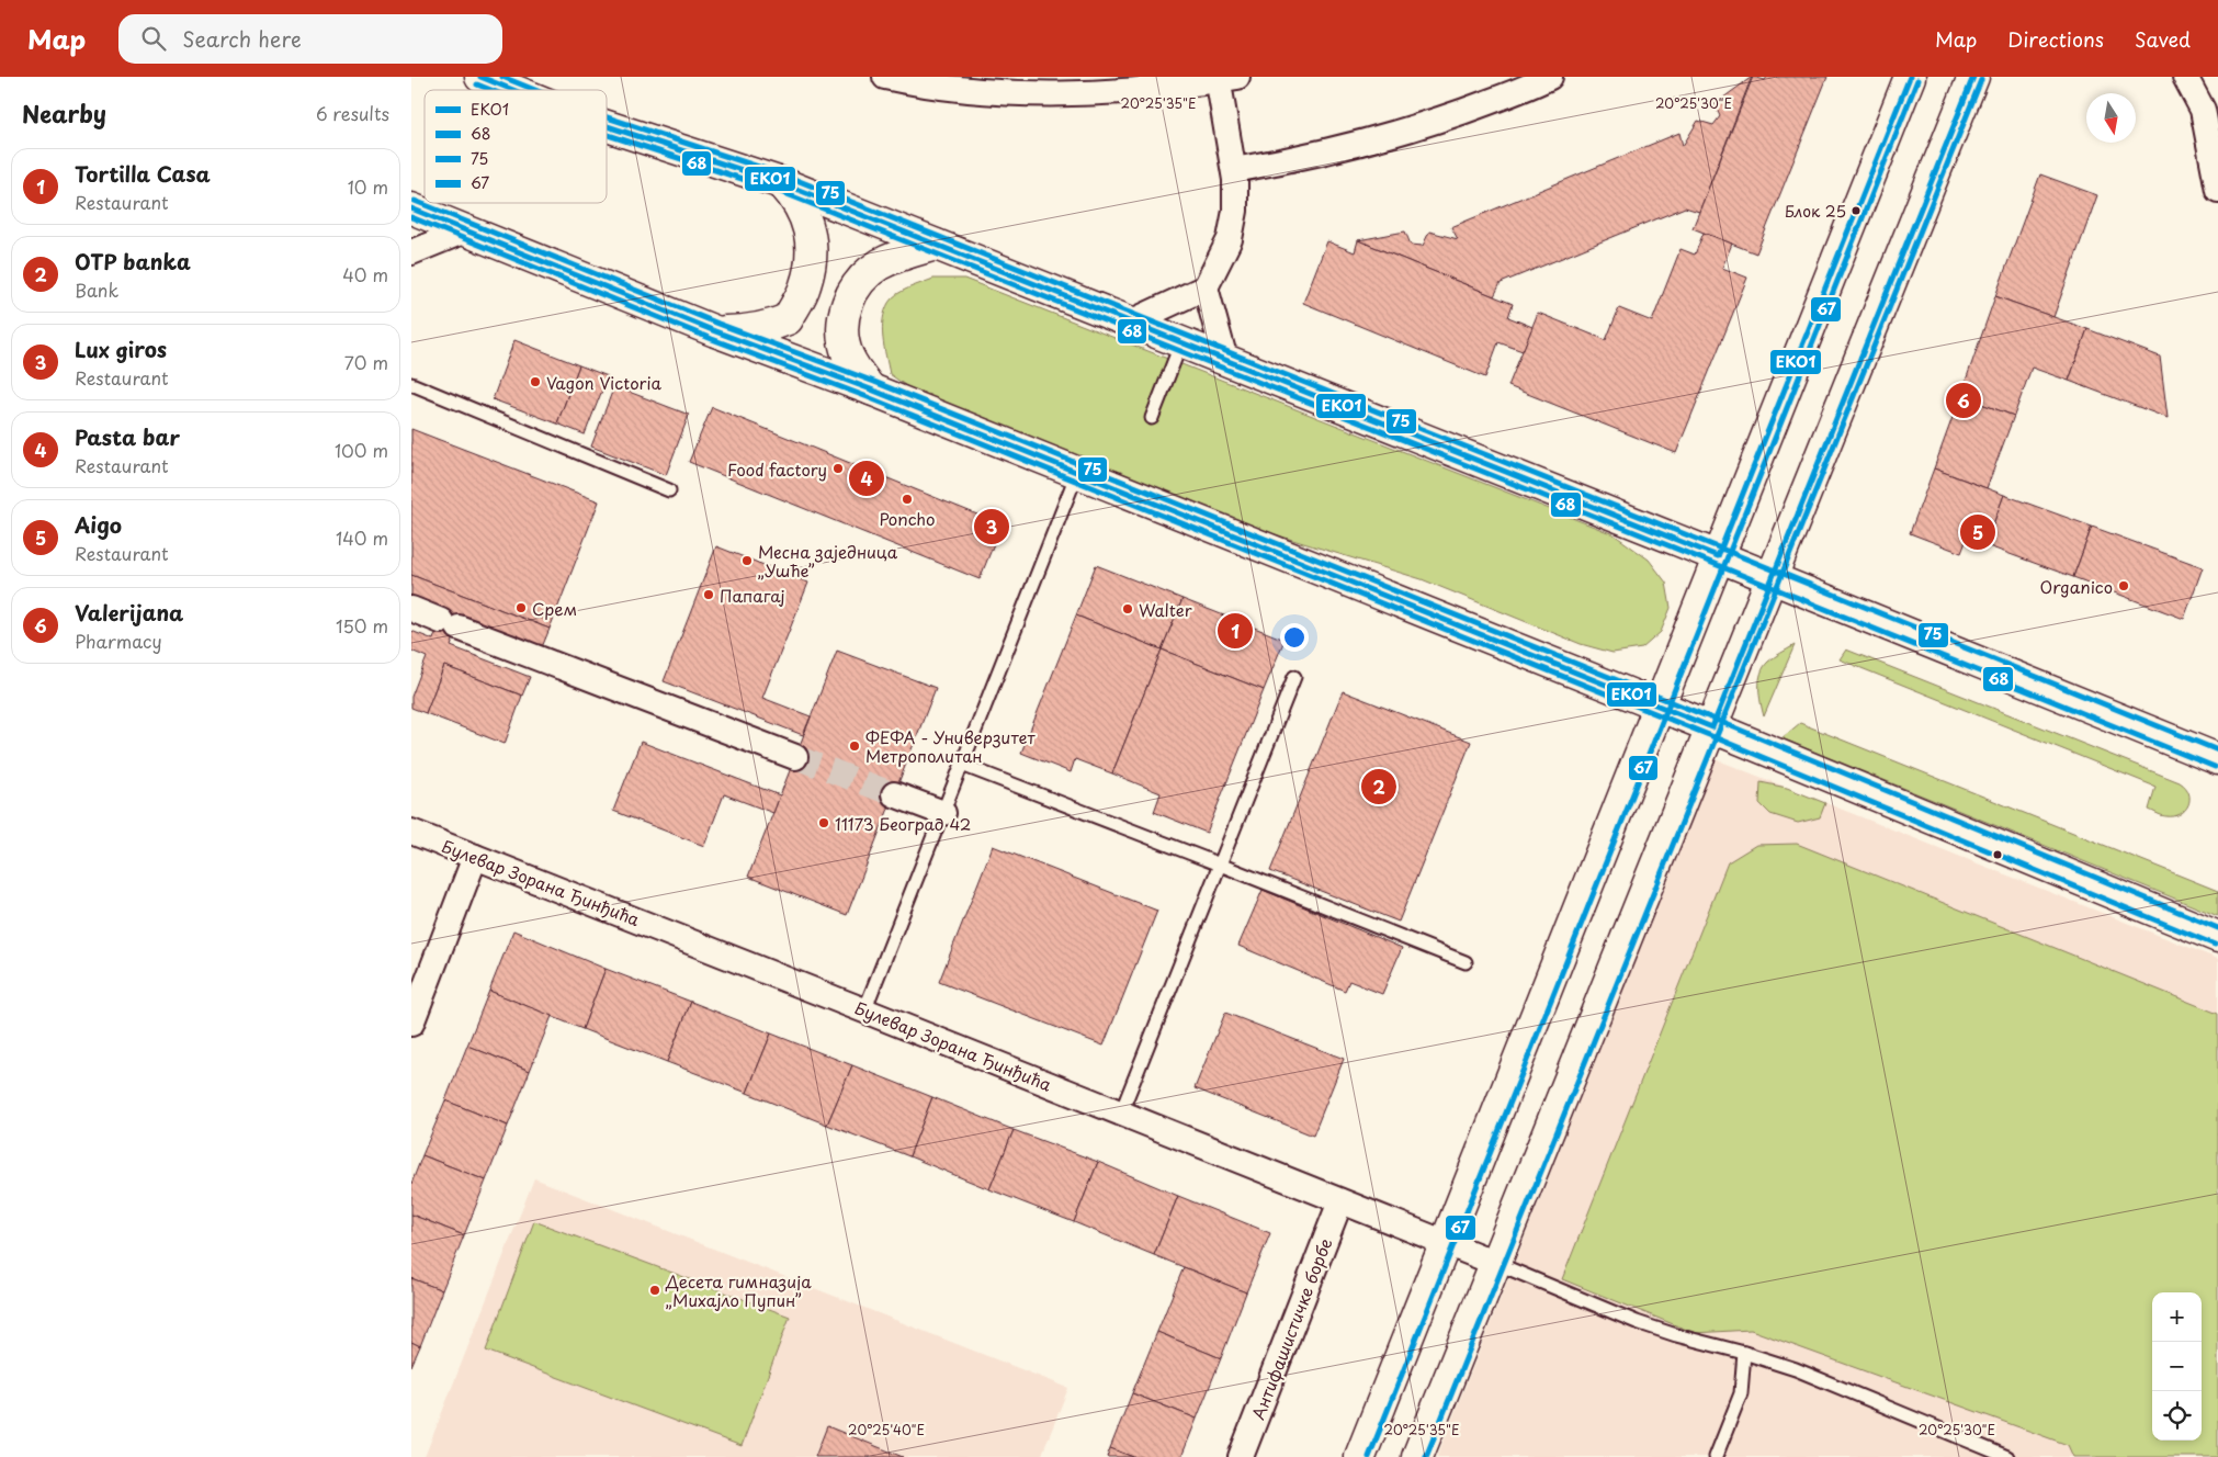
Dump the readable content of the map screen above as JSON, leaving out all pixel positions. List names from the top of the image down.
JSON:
{
  "streets": {
    "street": ["Булевар Зорана Ђинђића", "Антифашистичке борбе"]
  },
  "crossings": [
    ["Булевар Зорана Ђинђића", "Антифашистичке борбе"]
  ],
  "places": [
    "Блок 25",
    "Vagon Victoria",
    "Food factory",
    "Poncho",
    "Месна заједница „Ушће”",
    "Organico",
    "Папагај",
    "Срем",
    "Walter",
    "ФЕФА - Универзитет Метрополитан",
    "11173 Београд 42",
    "Десета гимназија „Михајло Пупин”"
  ],
  "lines": [
    "transit line EKO1",
    "transit line 75",
    "transit line 67",
    "transit line 68"
  ],
  "legend": [
    "EKO1",
    "68",
    "75",
    "67"
  ],
  "north": "bottom",
  "page": {
    "header": "Map",
    "search": "Search here",
    "nav": ["Map", "Directions", "Saved"],
    "heading": ["Nearby", "6 results"],
    "list": [
      {
        "mark": "1",
        "name": "Tortilla Casa",
        "note": "Restaurant",
        "value": "10 m"
      },
      {
        "mark": "2",
        "name": "OTP banka",
        "note": "Bank",
        "value": "40 m"
      },
      {
        "mark": "3",
        "name": "Lux giros",
        "note": "Restaurant",
        "value": "70 m"
      },
      {
        "mark": "4",
        "name": "Pasta bar",
        "note": "Restaurant",
        "value": "100 m"
      },
      {
        "mark": "5",
        "name": "Aigo",
        "note": "Restaurant",
        "value": "140 m"
      },
      {
        "mark": "6",
        "name": "Valerijana",
        "note": "Pharmacy",
        "value": "150 m"
      }
    ],
    "pins": [
      "6",
      "4",
      "3",
      "5",
      "1",
      "2"
    ],
    "map_buttons": ["+", "−"]
  },
  "coordinates": ["20°25'35\"E", "20°25'30\"E", "20°25'40\"E"]
}
